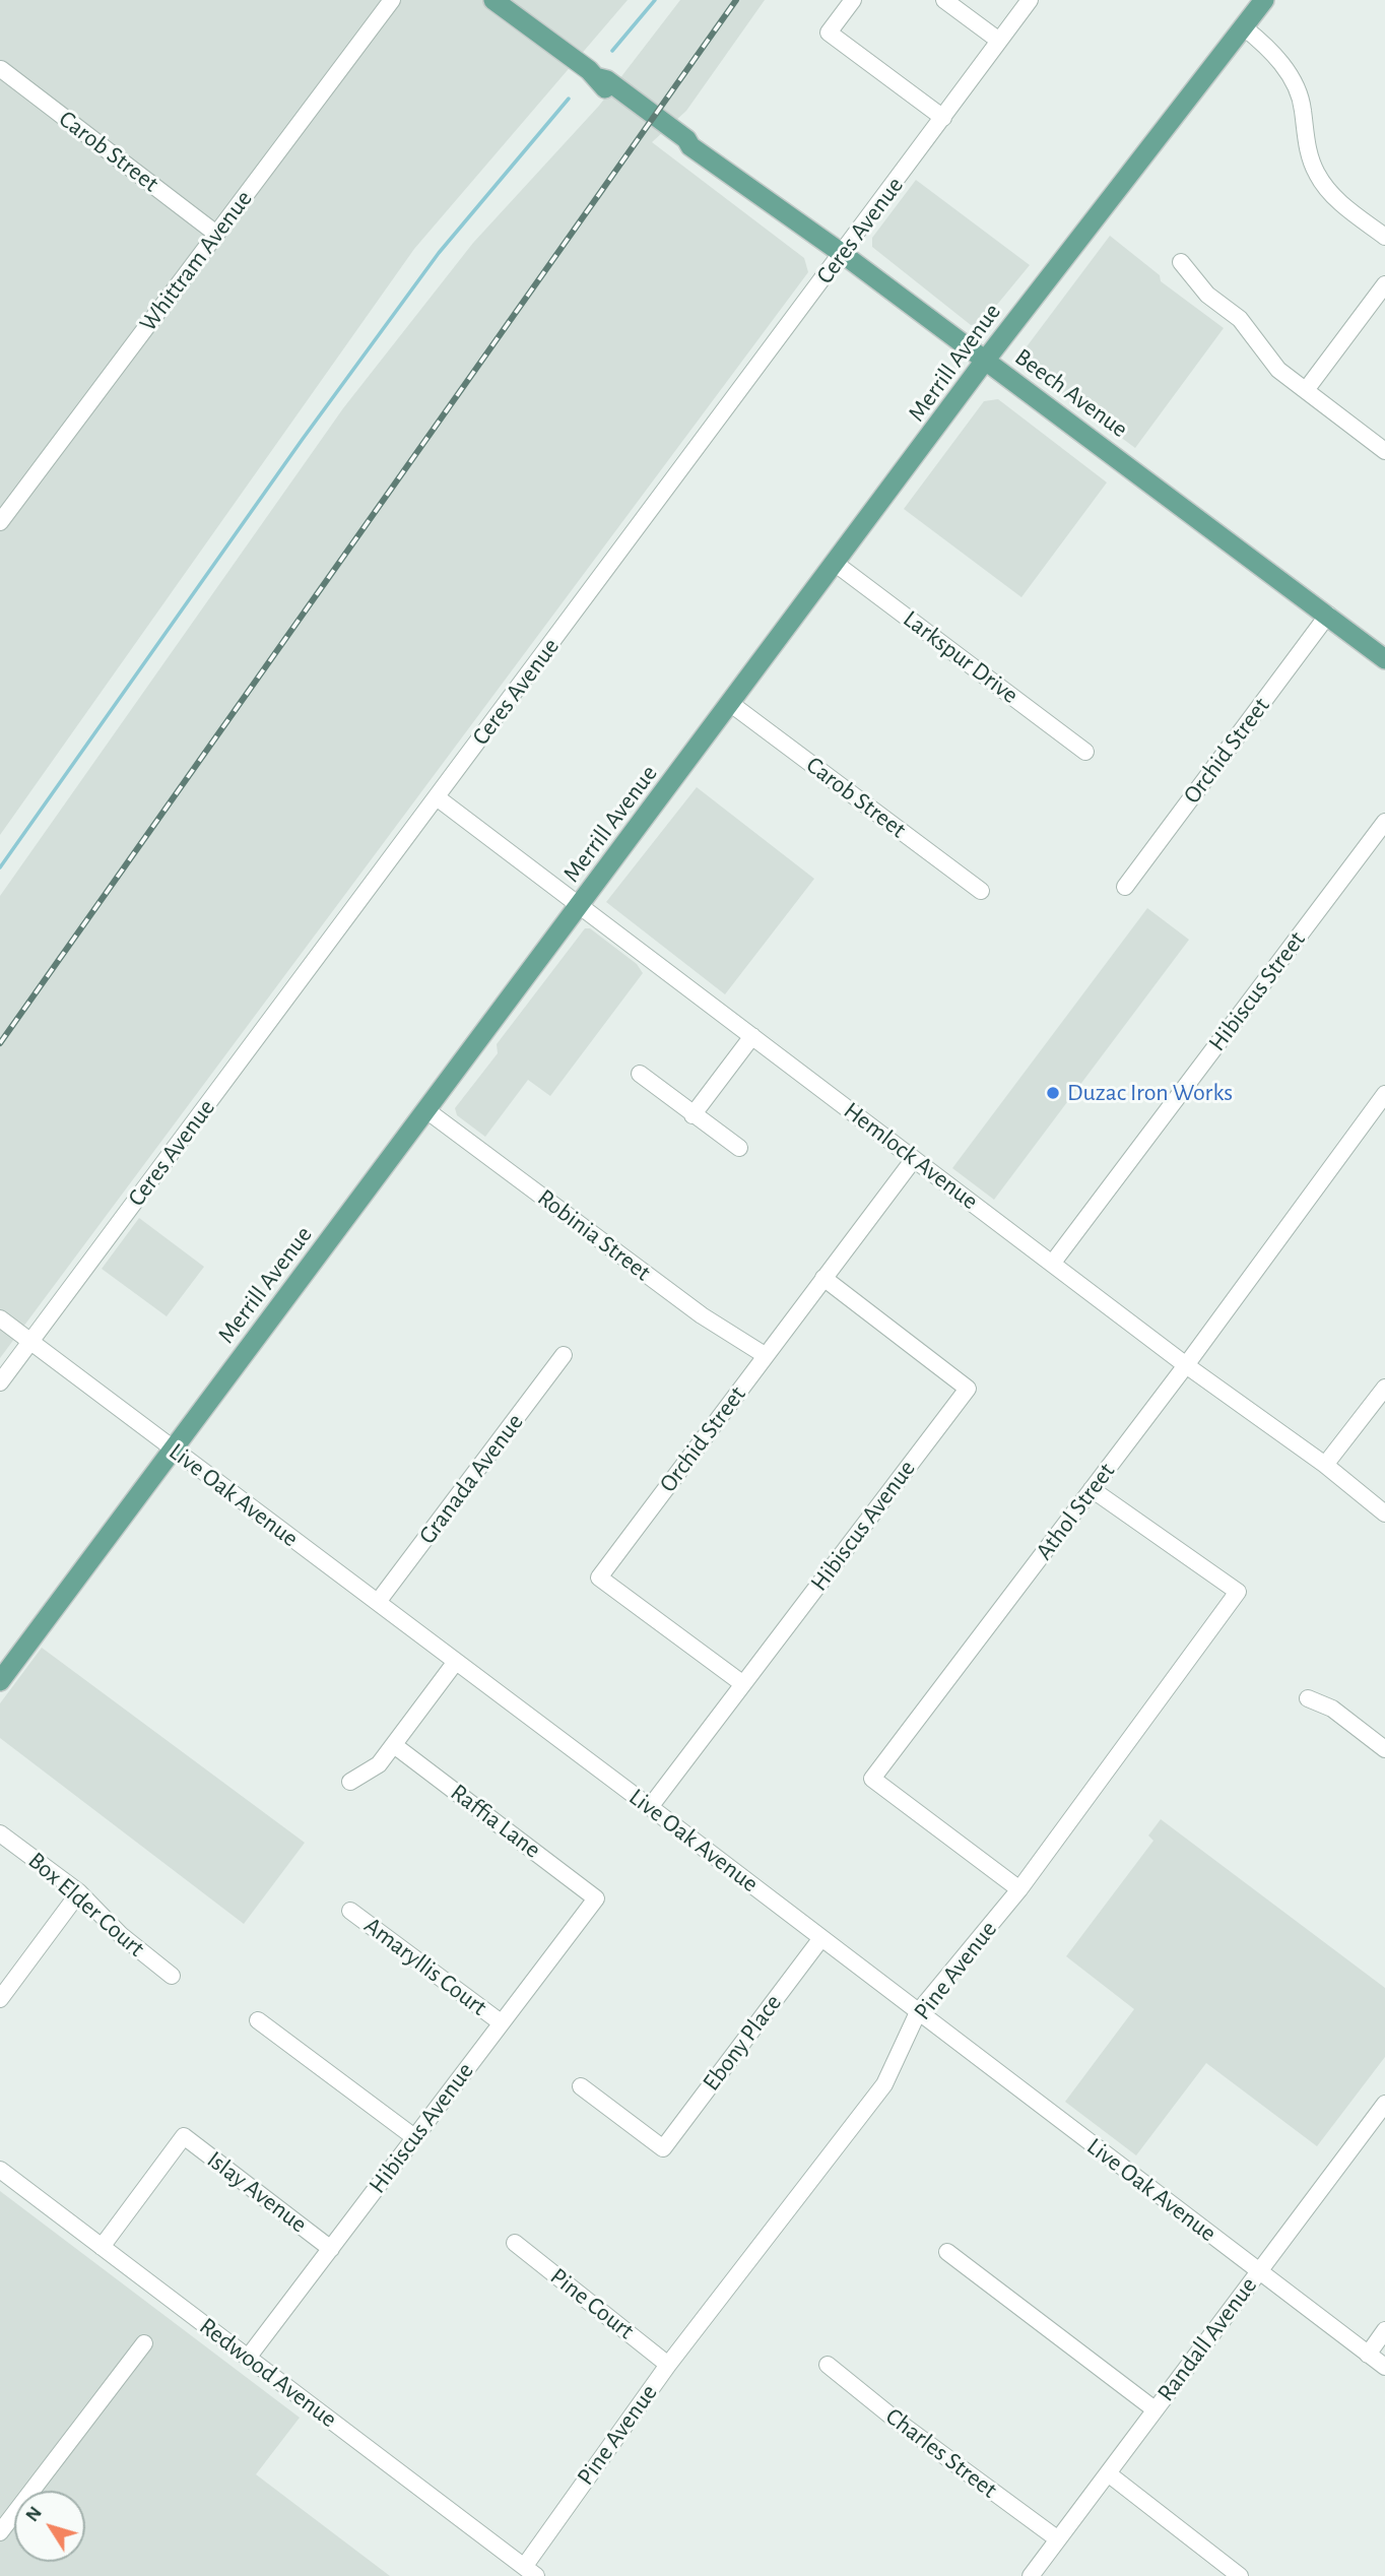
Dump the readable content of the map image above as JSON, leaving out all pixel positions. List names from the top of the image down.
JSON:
{
  "streets": {
    "main road": ["Merrill Avenue", "Beech Avenue"],
    "street": [
      "Carob Street",
      "Ceres Avenue",
      "Whittram Avenue",
      "Larkspur Drive",
      "Orchid Street",
      "Hibiscus Street",
      "Hemlock Avenue",
      "Robinia Street",
      "Granada Avenue",
      "Live Oak Avenue",
      "Athol Street",
      "Hibiscus Avenue",
      "Raffia Lane",
      "Box Elder Court",
      "Amaryllis Court",
      "Pine Avenue",
      "Ebony Place",
      "Islay Avenue",
      "Pine Court",
      "Randall Avenue",
      "Redwood Avenue",
      "Charles Street"
    ]
  },
  "crossings": [
    ["Carob Street", "Whittram Avenue"],
    ["Carob Street", "Merrill Avenue"],
    ["Ceres Avenue", "Beech Avenue"],
    ["Ceres Avenue", "Hemlock Avenue"],
    ["Ceres Avenue", "Live Oak Avenue"],
    ["Merrill Avenue", "Beech Avenue"],
    ["Merrill Avenue", "Larkspur Drive"],
    ["Merrill Avenue", "Hemlock Avenue"],
    ["Merrill Avenue", "Robinia Street"],
    ["Merrill Avenue", "Live Oak Avenue"],
    ["Beech Avenue", "Orchid Street"],
    ["Orchid Street", "Hemlock Avenue"],
    ["Orchid Street", "Robinia Street"],
    ["Orchid Street", "Hibiscus Avenue"],
    ["Hibiscus Street", "Hemlock Avenue"],
    ["Hemlock Avenue", "Athol Street"],
    ["Granada Avenue", "Live Oak Avenue"],
    ["Live Oak Avenue", "Hibiscus Avenue"],
    ["Live Oak Avenue", "Pine Avenue"],
    ["Live Oak Avenue", "Ebony Place"],
    ["Live Oak Avenue", "Randall Avenue"],
    ["Athol Street", "Pine Avenue"],
    ["Hibiscus Avenue", "Raffia Lane"],
    ["Hibiscus Avenue", "Amaryllis Court"],
    ["Hibiscus Avenue", "Islay Avenue"],
    ["Hibiscus Avenue", "Redwood Avenue"],
    ["Pine Avenue", "Pine Court"],
    ["Pine Avenue", "Redwood Avenue"],
    ["Islay Avenue", "Redwood Avenue"],
    ["Randall Avenue", "Charles Street"]
  ],
  "places": ["Duzac Iron Works"],
  "north": "top left"
}
